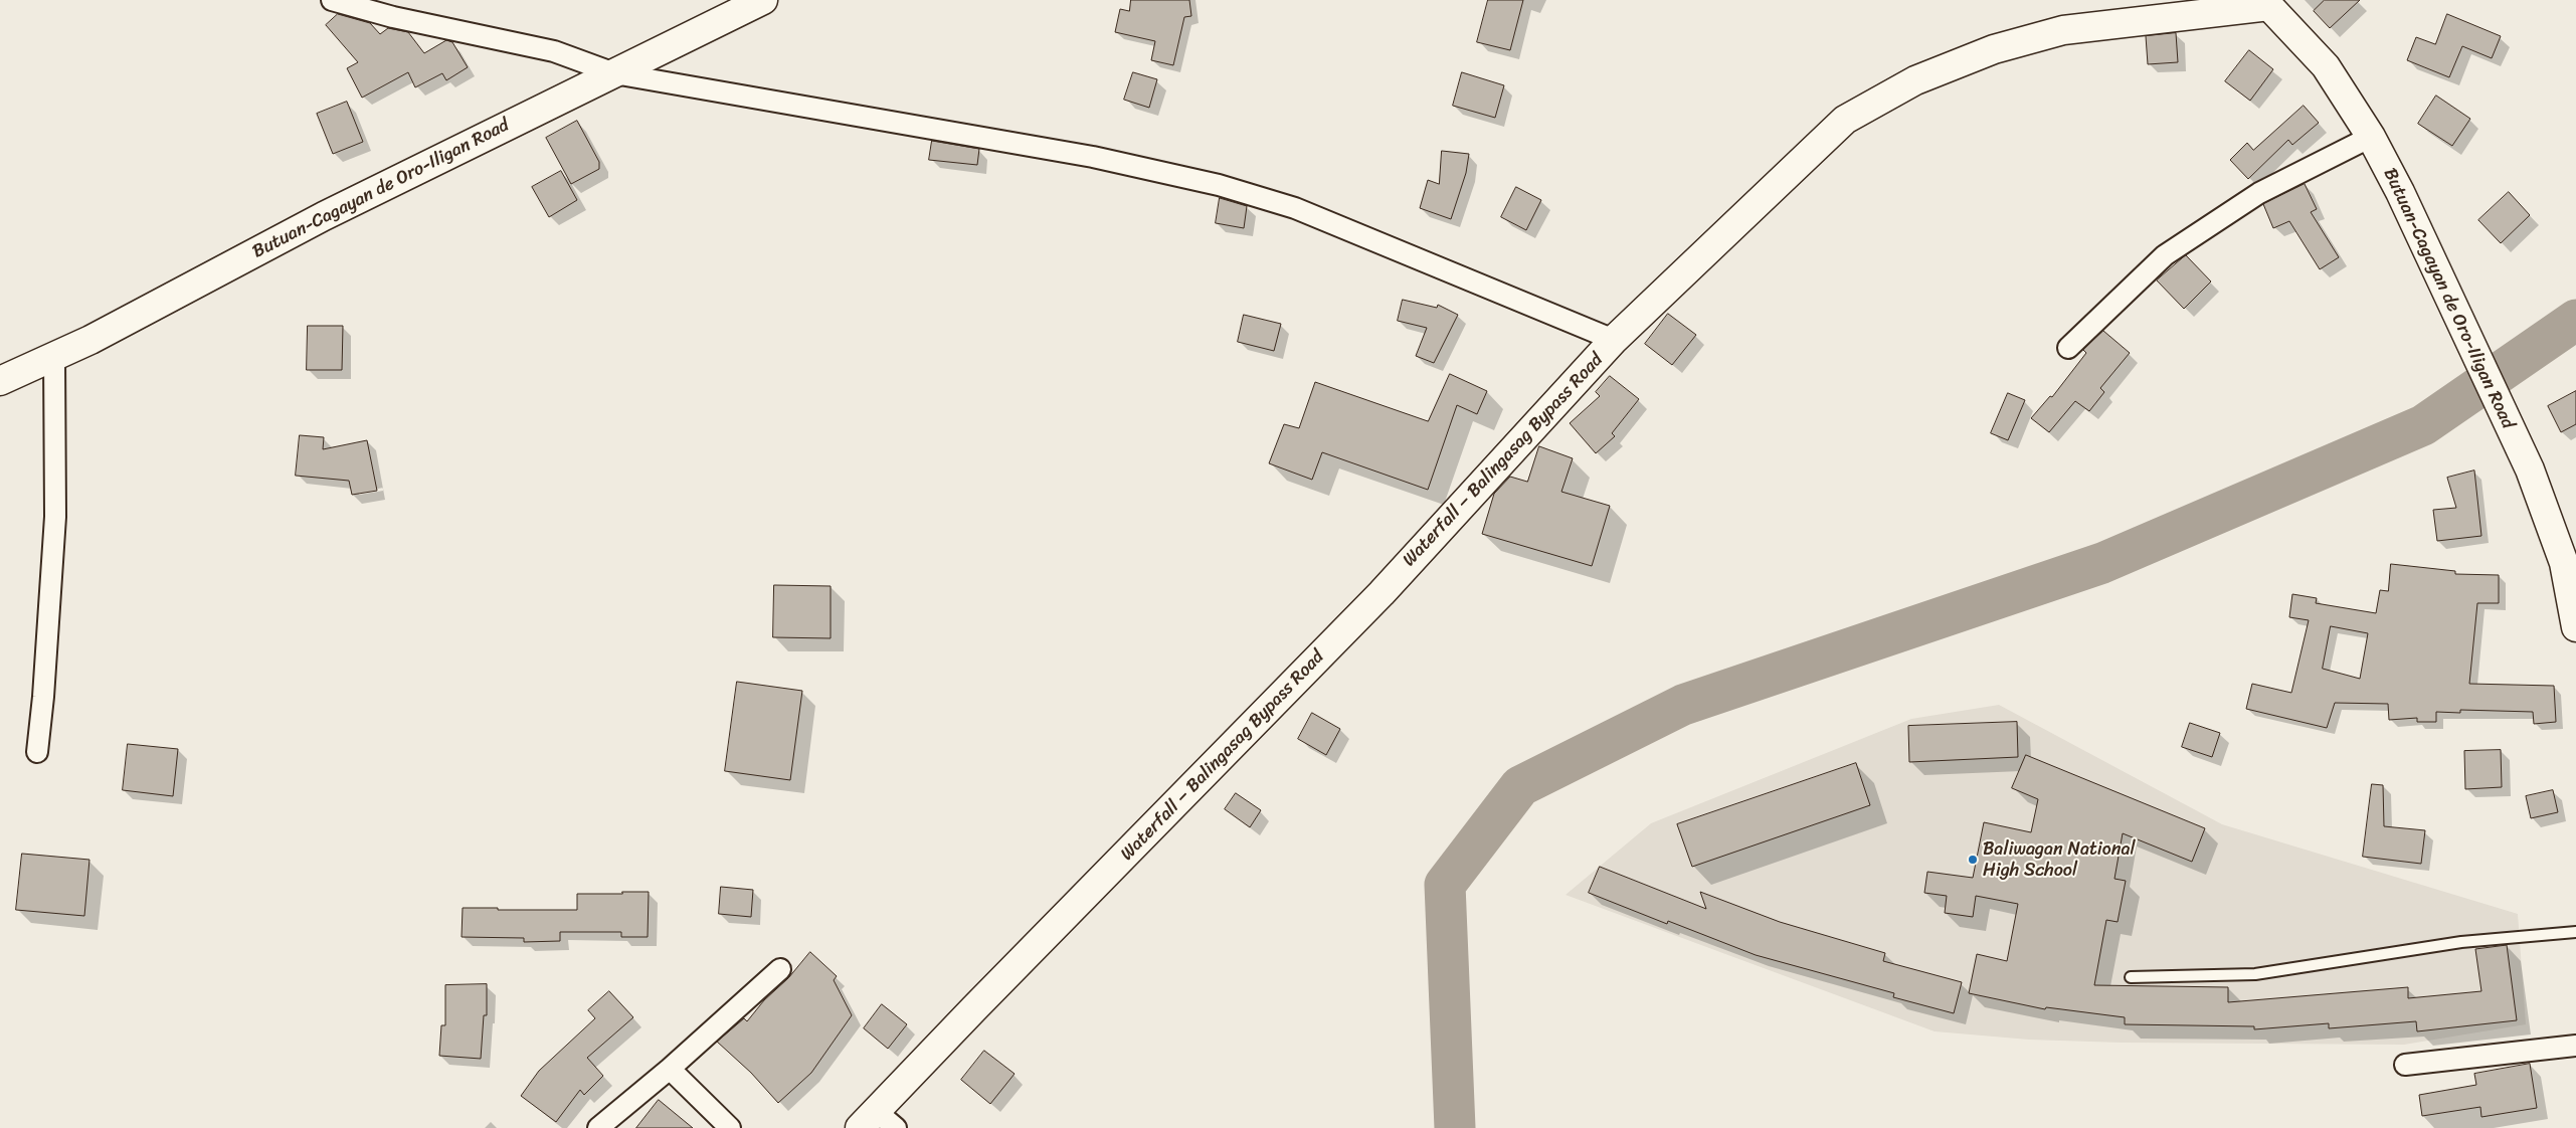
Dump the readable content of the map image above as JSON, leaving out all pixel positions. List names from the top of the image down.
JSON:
{
  "streets": {
    "main road": ["Butuan-Cagayan de Oro-Iligan Road", "Waterfall ‒ Balingasag Bypass Road"]
  },
  "crossings": [
    ["Butuan-Cagayan de Oro-Iligan Road", "Waterfall ‒ Balingasag Bypass Road"]
  ],
  "places": ["Baliwagan National High School"]
}
